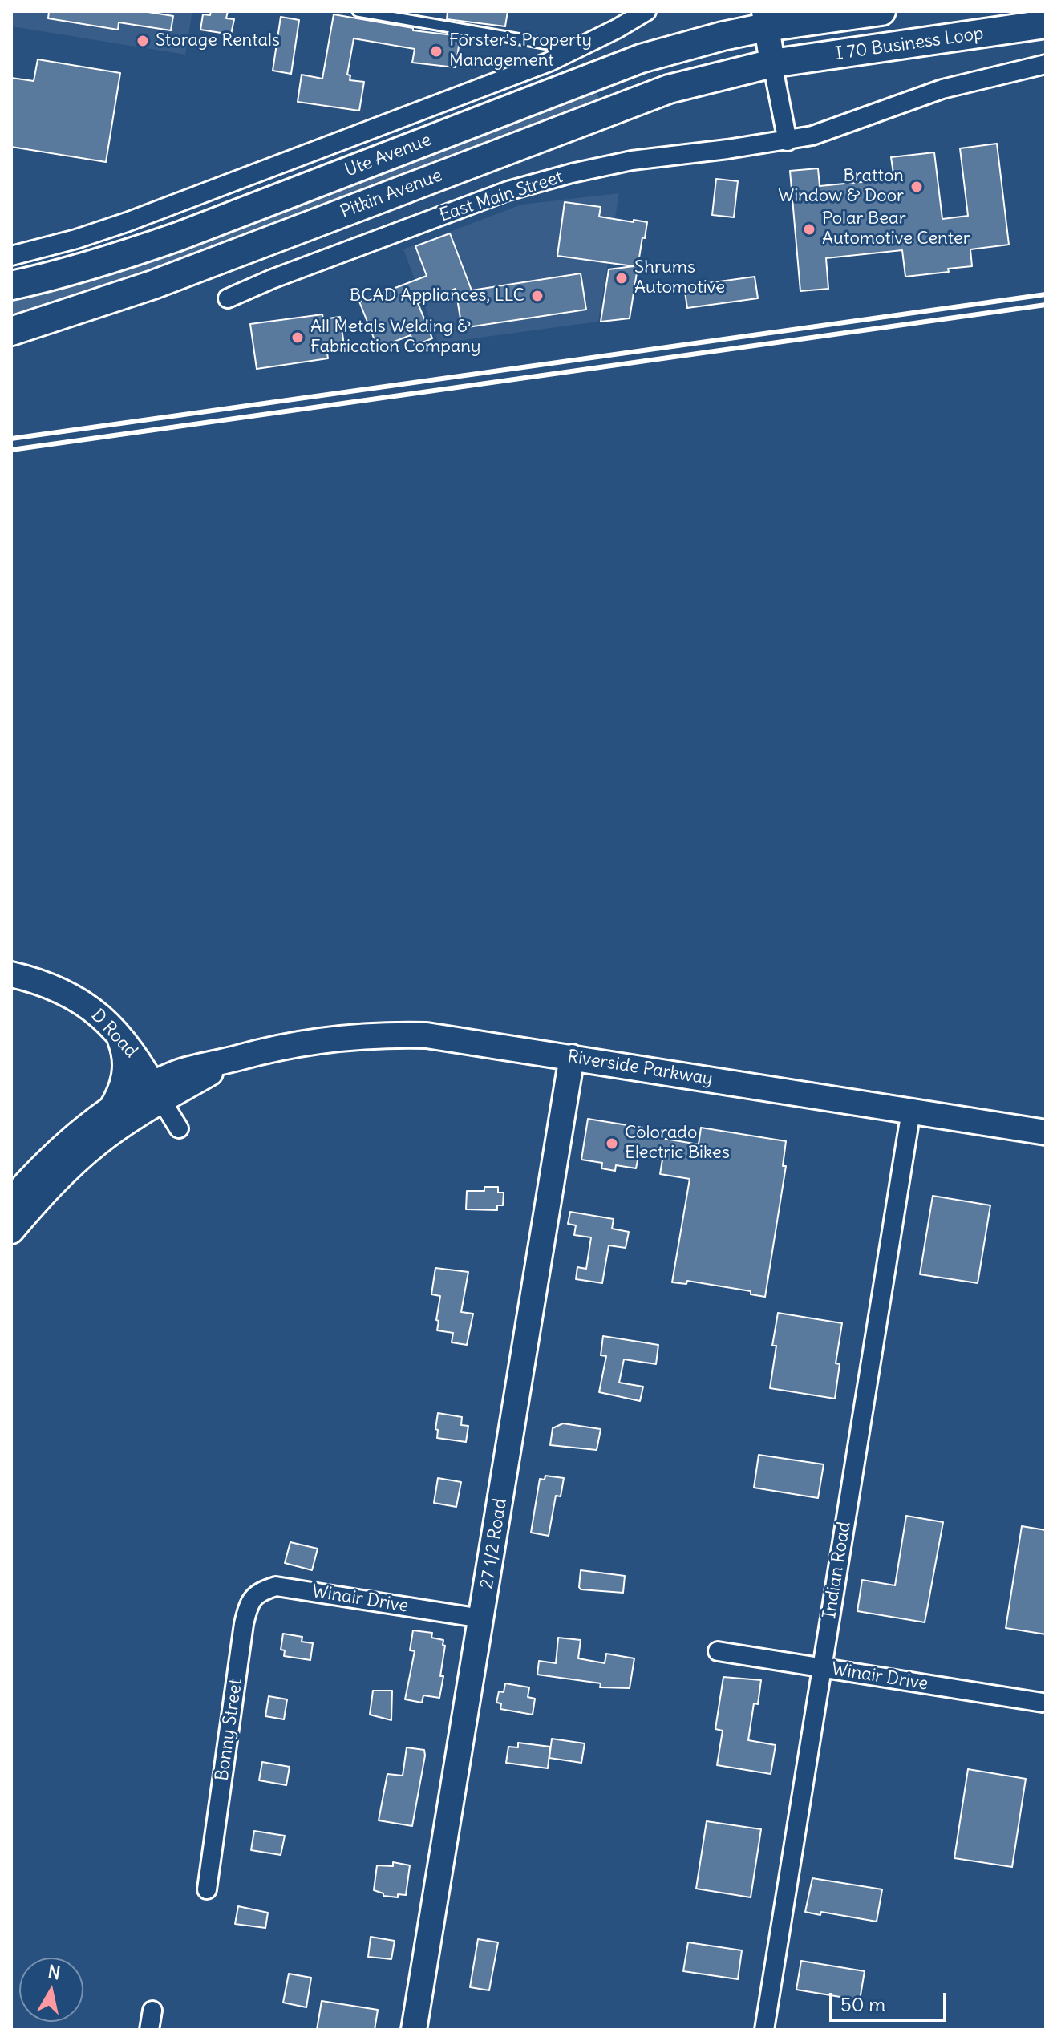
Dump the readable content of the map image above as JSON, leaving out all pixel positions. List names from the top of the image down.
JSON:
{
  "streets": {
    "main road": [
      "I 70 Business Loop",
      "Ute Avenue",
      "Pitkin Avenue",
      "D Road",
      "Riverside Parkway",
      "27 1/2 Road"
    ],
    "street": [
      "East Main Street",
      "Indian Road",
      "Winair Drive",
      "Bonny Street"
    ]
  },
  "crossings": [
    ["I 70 Business Loop", "Ute Avenue"],
    ["I 70 Business Loop", "Pitkin Avenue"],
    ["D Road", "Riverside Parkway"],
    ["Riverside Parkway", "27 1/2 Road"],
    ["Riverside Parkway", "Indian Road"],
    ["27 1/2 Road", "Winair Drive"],
    ["Indian Road", "Winair Drive"],
    ["Winair Drive", "Bonny Street"]
  ],
  "places": [
    "Storage Rentals",
    "Forster's Property Management",
    "Bratton Window & Door",
    "Polar Bear Automotive Center",
    "Shrums Automotive",
    "BCAD Appliances, LLC",
    "All Metals Welding & Fabrication Company",
    "Colorado Electric Bikes"
  ],
  "scale_bar": "50 m",
  "north": "top"
}
